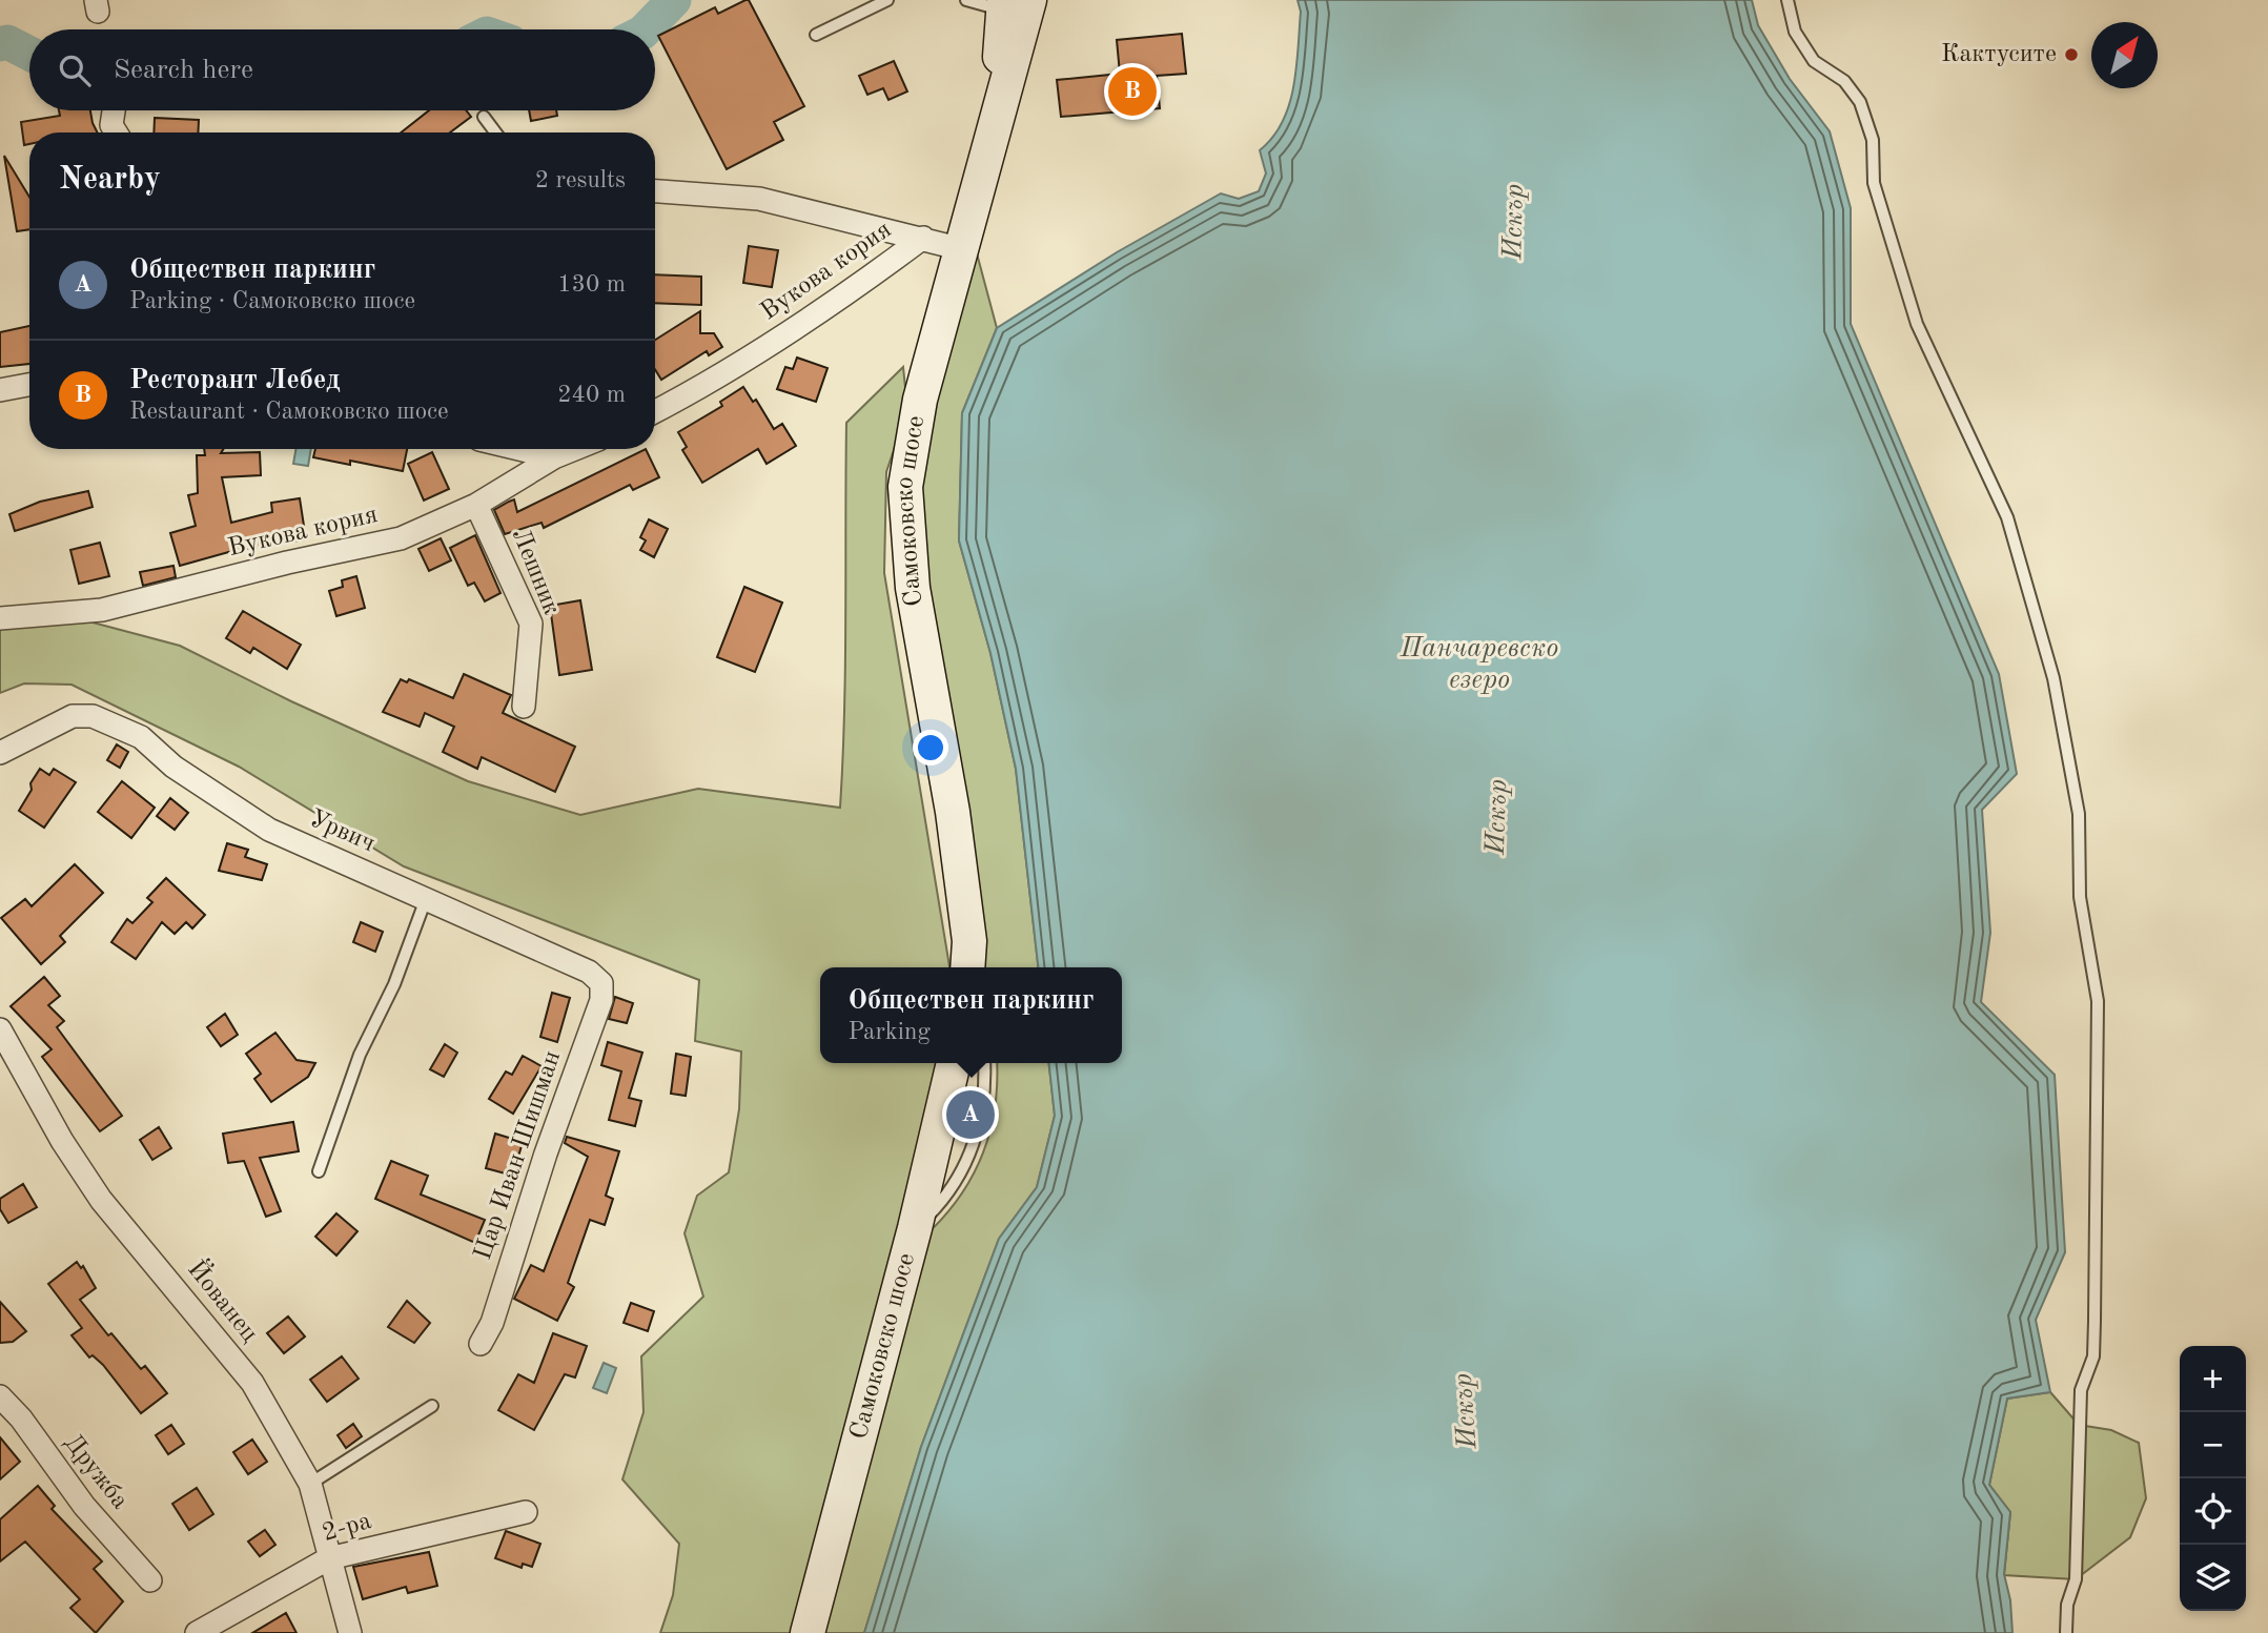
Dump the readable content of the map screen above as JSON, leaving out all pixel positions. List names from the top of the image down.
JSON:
{
  "streets": {
    "main road": ["Самоковско шосе"],
    "street": [
      "Вукова кория",
      "Лешник",
      "Урвич",
      "Цар Иван Шишман",
      "Йованец",
      "Дружба",
      "2-ра"
    ]
  },
  "crossings": [
    ["Вукова кория", "Лешник"],
    ["Урвич", "Цар Иван Шишман"],
    ["Йованец", "2-ра"]
  ],
  "water": ["Искър", "Панчаревско езеро"],
  "places": ["Кактусите"],
  "north": "top right",
  "page": {
    "search": "Search here",
    "pins": ["B", "A"],
    "heading": ["Nearby", "2 results"],
    "list": [
      {
        "mark": "A",
        "name": "Обществен паркинг",
        "note": "Parking · Самоковско шосе",
        "value": "130 m"
      },
      {
        "mark": "B",
        "name": "Ресторант Лебед",
        "note": "Restaurant · Самоковско шосе",
        "value": "240 m"
      }
    ],
    "popup": ["Обществен паркинг", "Parking"],
    "map_buttons": ["+", "−"]
  }
}
